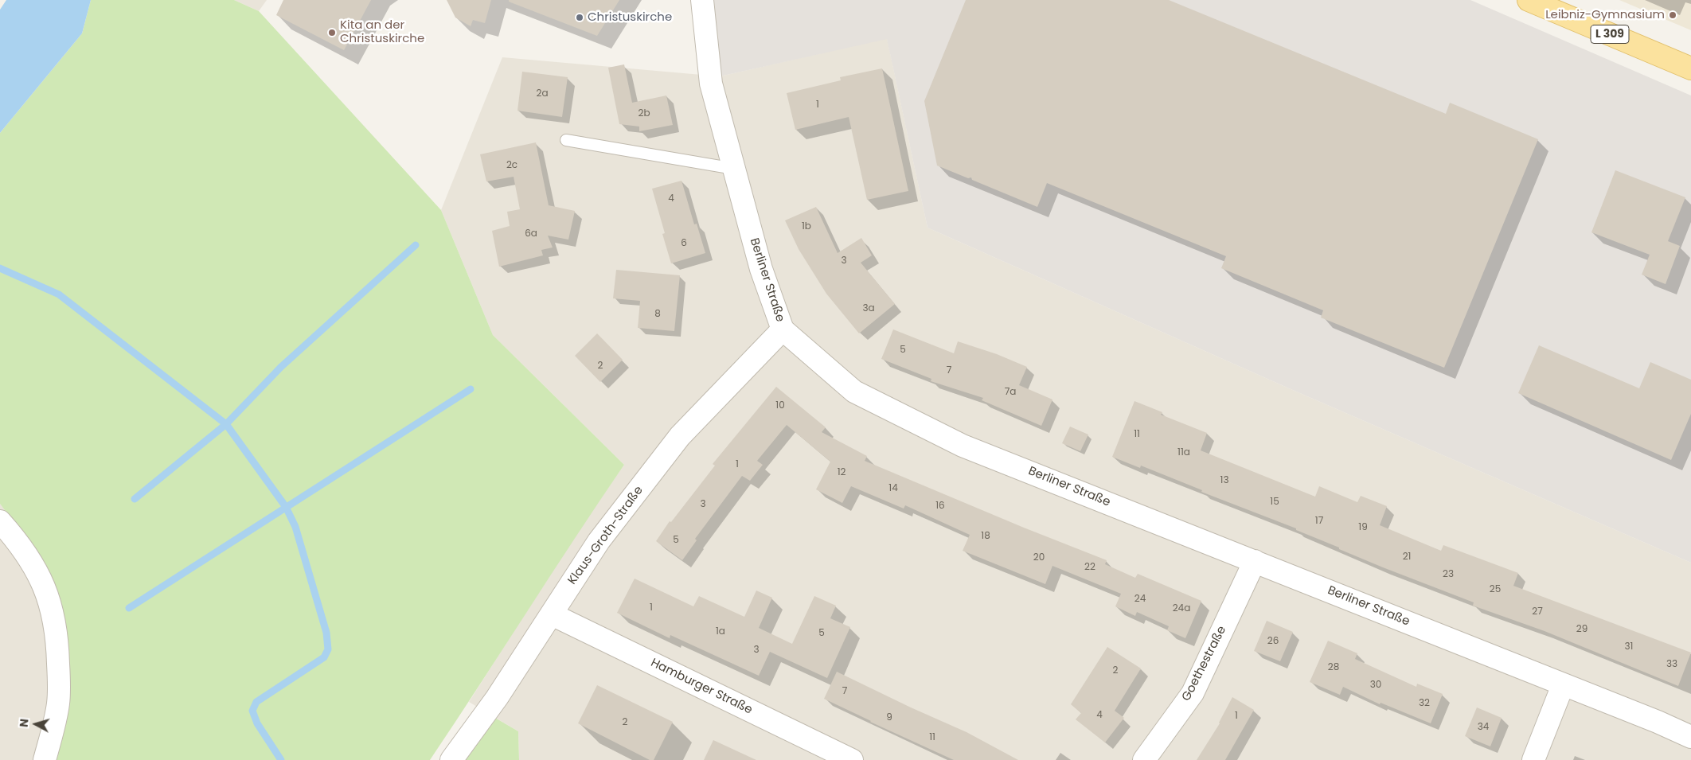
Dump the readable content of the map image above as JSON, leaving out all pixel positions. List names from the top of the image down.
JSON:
{
  "streets": {
    "main road": ["L 309"],
    "street": [
      "Berliner Straße",
      "Klaus-Groth-Straße",
      "Goethestraße",
      "Hamburger Straße"
    ]
  },
  "crossings": [
    ["Berliner Straße", "Klaus-Groth-Straße"],
    ["Berliner Straße", "Goethestraße"],
    ["Klaus-Groth-Straße", "Hamburger Straße"]
  ],
  "places": ["Leibniz-Gymnasium", "Christuskirche", "Kita an der Christuskirche"],
  "house_numbers": [
    "2a",
    "1",
    "2b",
    "2c",
    "4",
    "1b",
    "6a",
    "6",
    "3",
    "3a",
    "8",
    "5",
    "2",
    "7",
    "7a",
    "10",
    "11",
    "11a",
    "1",
    "12",
    "13",
    "14",
    "15",
    "3",
    "16",
    "17",
    "19",
    "18",
    "5",
    "21",
    "20",
    "22",
    "23",
    "25",
    "24",
    "1",
    "24a",
    "27",
    "29",
    "1a",
    "5",
    "26",
    "31",
    "3",
    "33",
    "28",
    "2",
    "30",
    "7",
    "32",
    "4",
    "1",
    "9",
    "2",
    "34",
    "11"
  ],
  "north": "left"
}
